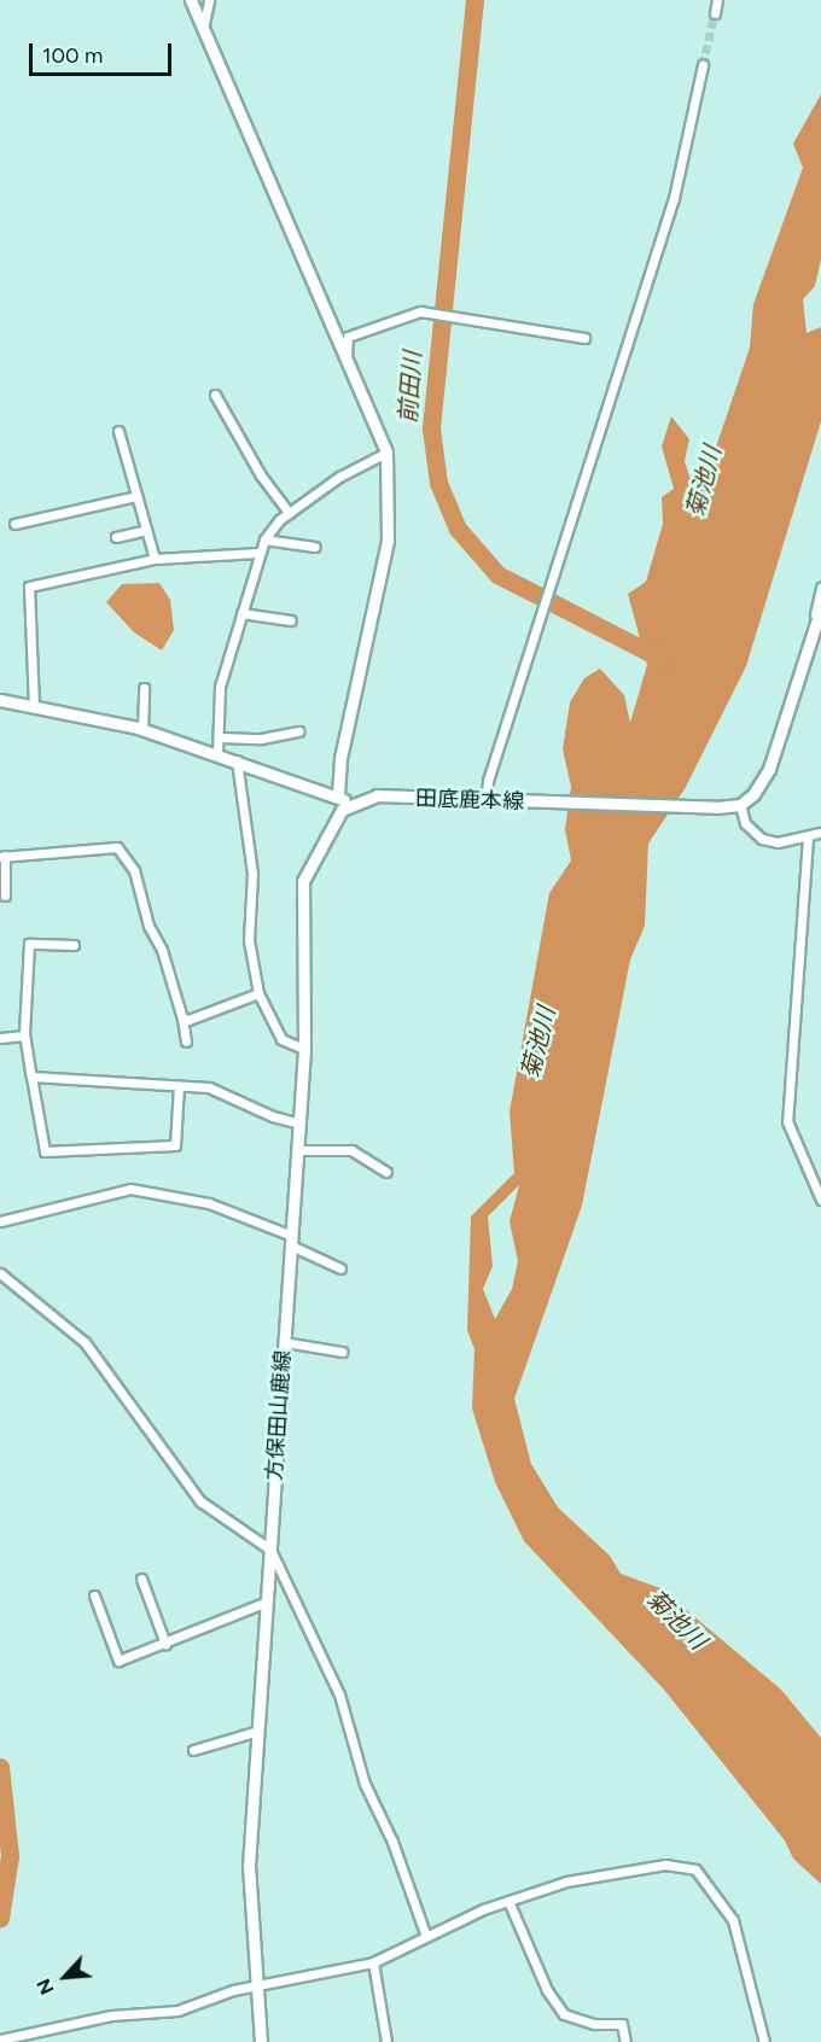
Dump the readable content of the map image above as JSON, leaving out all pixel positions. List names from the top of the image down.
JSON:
{
  "streets": {
    "main road": ["田底鹿本線", "方保田山鹿線"]
  },
  "crossings": [
    ["田底鹿本線", "方保田山鹿線"]
  ],
  "water": ["前田川", "菊池川"],
  "scale_bar": "100 m",
  "north": "bottom left"
}
